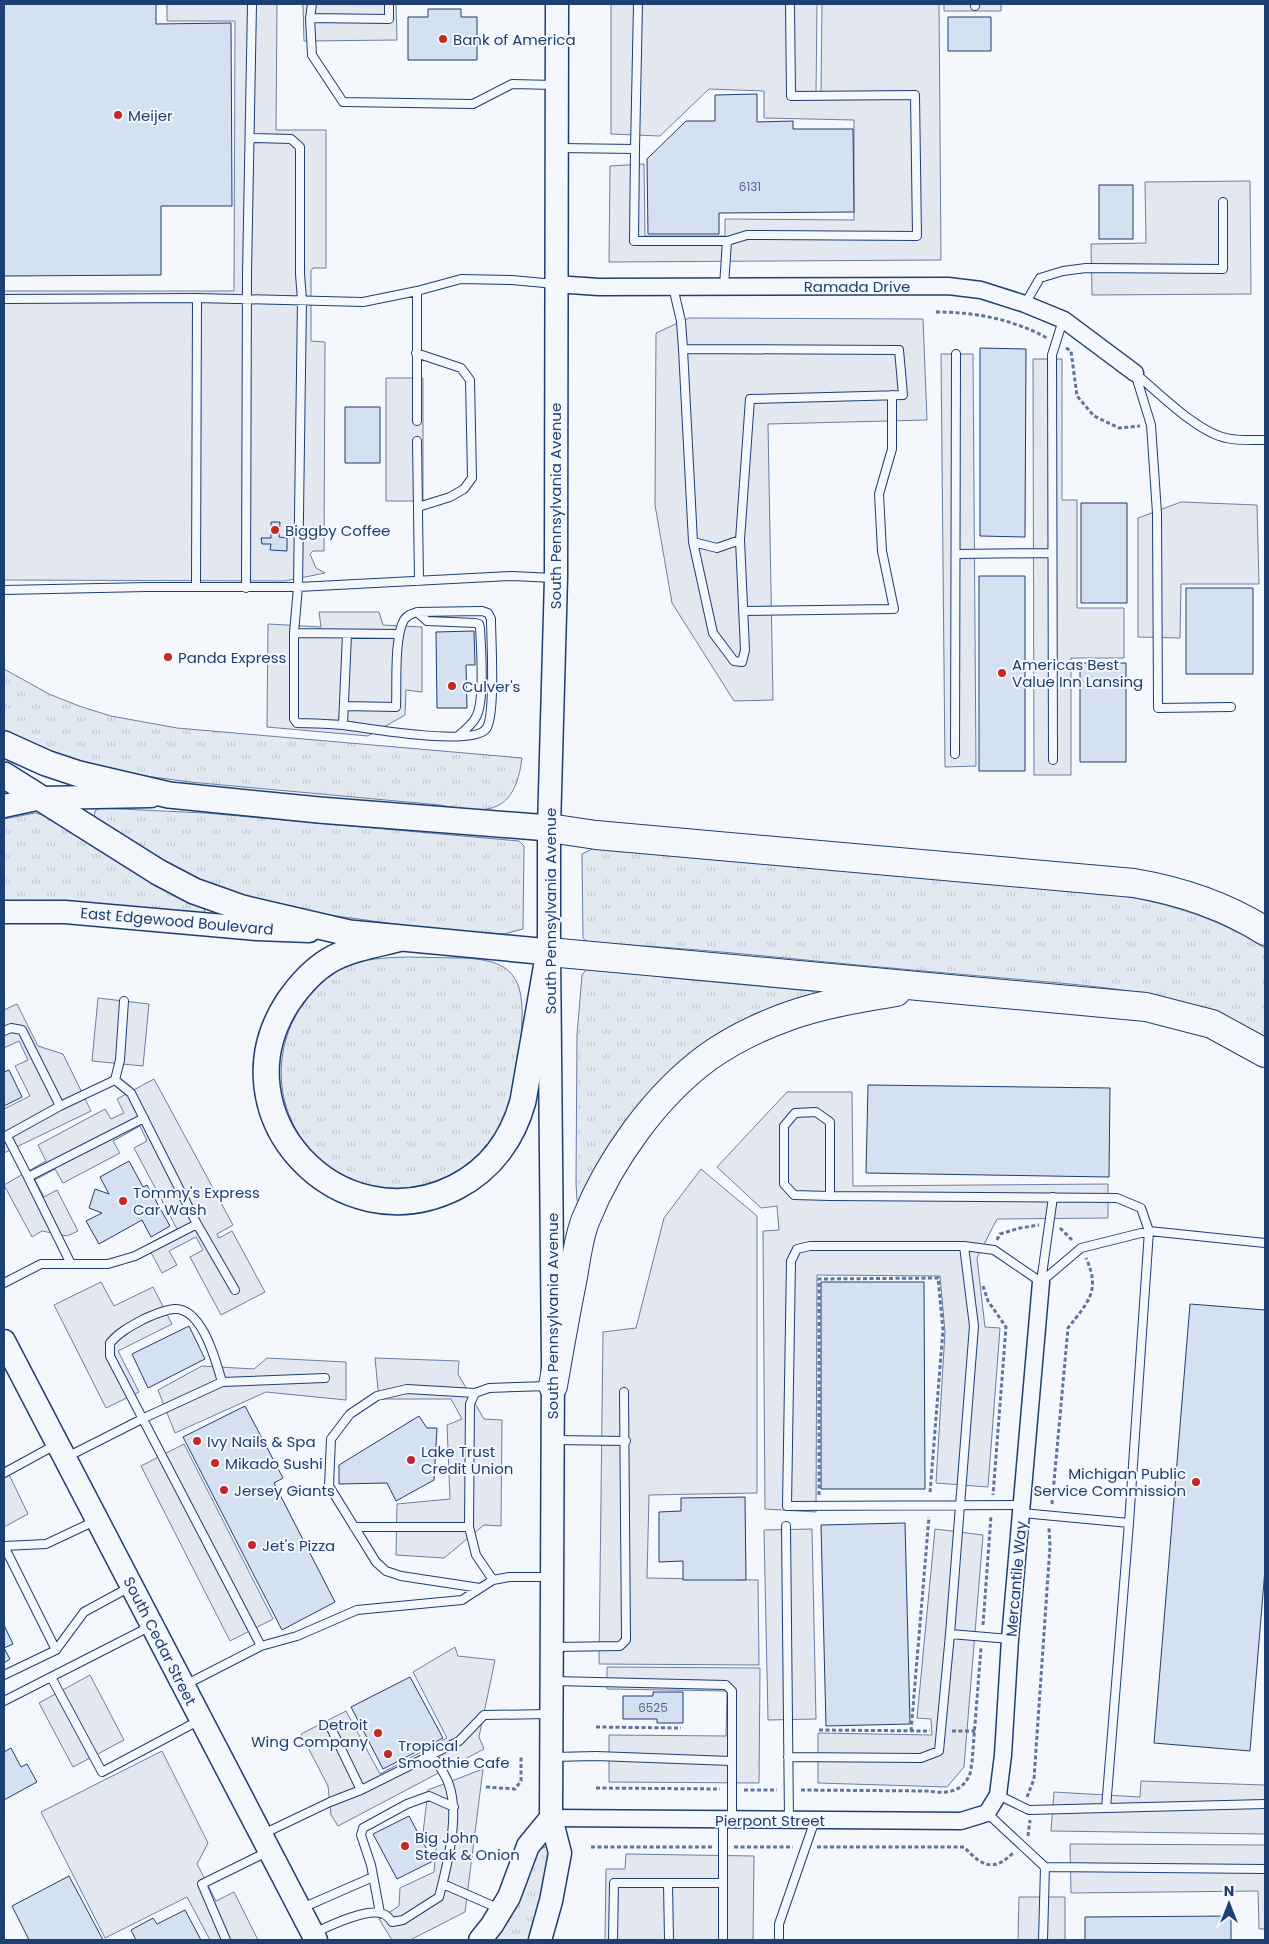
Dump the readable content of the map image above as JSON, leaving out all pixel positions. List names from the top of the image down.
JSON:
{
  "streets": {
    "main road": ["South Pennsylvania Avenue", "East Edgewood Boulevard", "South Cedar Street"],
    "street": ["Ramada Drive", "Mercantile Way", "Pierpont Street"]
  },
  "crossings": [
    ["Ramada Drive", "South Pennsylvania Avenue"],
    ["South Pennsylvania Avenue", "Pierpont Street"],
    ["Mercantile Way", "Pierpont Street"]
  ],
  "places": [
    "Bank of America",
    "Meijer",
    "Biggby Coffee",
    "Panda Express",
    "Americas Best Value Inn Lansing",
    "Culver's",
    "Tommy's Express Car Wash",
    "Ivy Nails & Spa",
    "Lake Trust Credit Union",
    "Mikado Sushi",
    "Michigan Public Service Commission",
    "Jersey Giants",
    "Jet's Pizza",
    "Detroit Wing Company",
    "Tropical Smoothie Cafe",
    "Big John Steak & Onion"
  ],
  "house_numbers": ["6131", "6525"],
  "north": "top"
}
